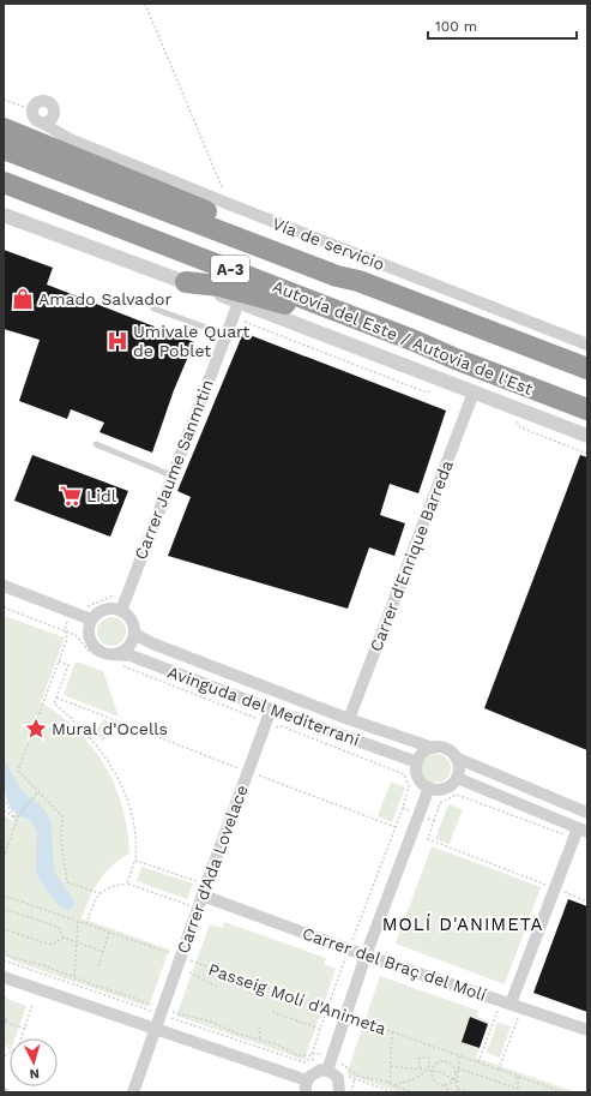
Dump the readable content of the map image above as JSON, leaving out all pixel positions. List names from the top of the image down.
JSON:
{
  "streets": {
    "highway": ["A-3", "Autovía del Este / Autovia de l'Est"],
    "street": [
      "Vía de servicio",
      "Carrer Jaume Sanmrtin",
      "Carrer d'Enrique Barreda",
      "Avinguda del Mediterrani",
      "Carrer d'Ada Lovelace",
      "Carrer del Braç del Molí"
    ],
    "path": ["Passeig Molí d'Animeta"]
  },
  "crossings": [
    ["Carrer Jaume Sanmrtin", "Avinguda del Mediterrani"],
    ["Carrer d'Enrique Barreda", "Avinguda del Mediterrani"],
    ["Avinguda del Mediterrani", "Carrer d'Ada Lovelace"],
    ["Carrer d'Ada Lovelace", "Carrer del Braç del Molí"],
    ["Carrer d'Ada Lovelace", "Passeig Molí d'Animeta"]
  ],
  "districts": ["MOLÍ D'ANIMETA"],
  "places": {
    "shop": ["Amado Salvador"],
    "hospital": ["Umivale Quart de Poblet"],
    "supermarket": ["Lidl"],
    "place": ["Mural d'Ocells"]
  },
  "scale_bar": "100 m",
  "north": "bottom"
}
